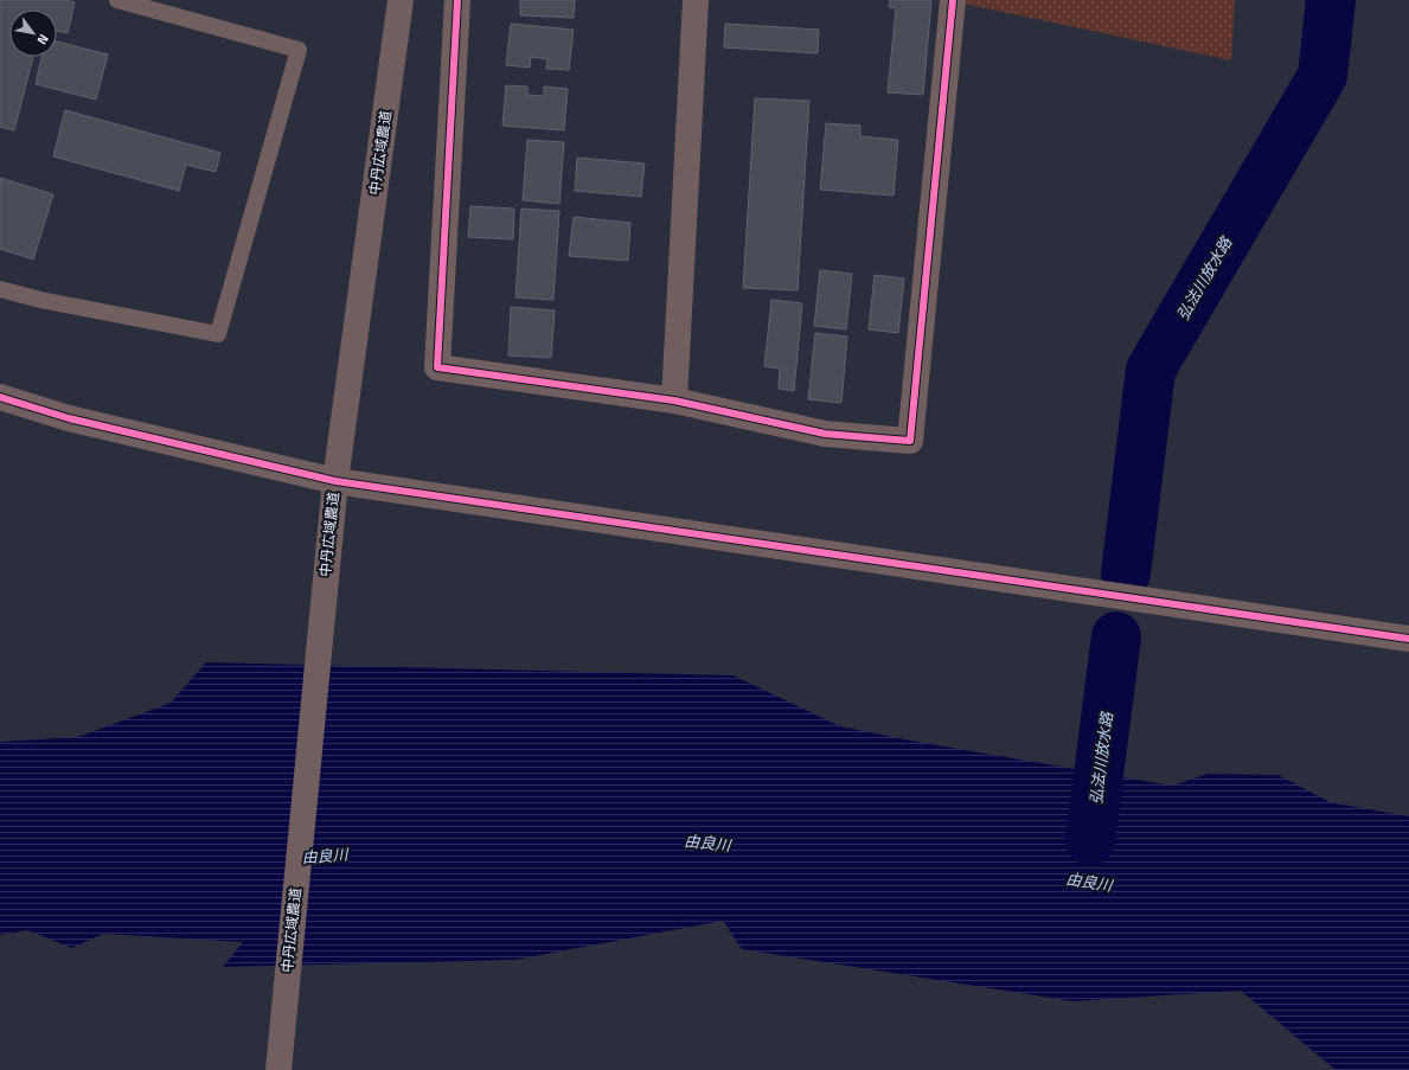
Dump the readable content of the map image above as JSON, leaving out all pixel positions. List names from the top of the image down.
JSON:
{
  "streets": {
    "street": ["中丹広域農道"]
  },
  "water": ["弘法川放水路", "由良川"],
  "north": "bottom right"
}
